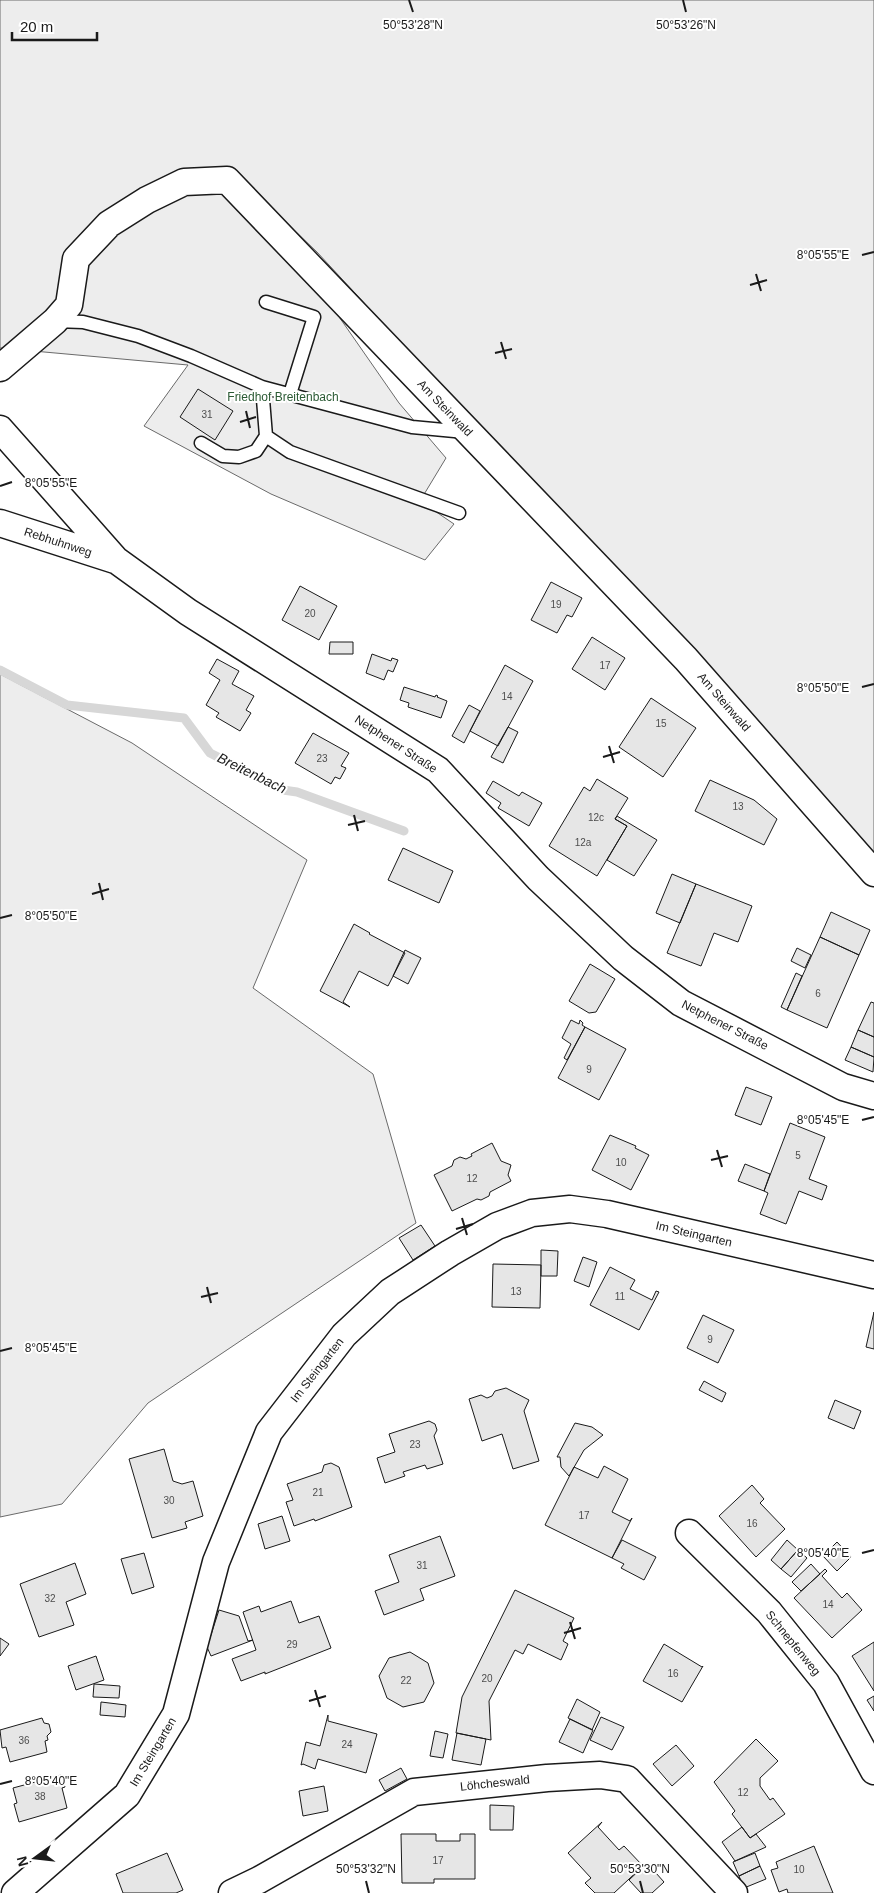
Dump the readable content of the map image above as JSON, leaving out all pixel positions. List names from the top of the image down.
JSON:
{
  "streets": {
    "street": [
      "Am Steinwald",
      "Rebhuhnweg",
      "Netphener Straße",
      "Im Steingarten",
      "Schnepfenweg",
      "Löhcheswald"
    ]
  },
  "crossings": [
    ["Rebhuhnweg", "Netphener Straße"]
  ],
  "water": ["Breitenbach"],
  "parks": ["Friedhof Breitenbach"],
  "house_numbers": [
    "31",
    "19",
    "20",
    "17",
    "14",
    "15",
    "23",
    "13",
    "12c",
    "12a",
    "6",
    "9",
    "5",
    "10",
    "12",
    "13",
    "11",
    "9",
    "23",
    "21",
    "30",
    "17",
    "16",
    "31",
    "32",
    "14",
    "29",
    "16",
    "20",
    "22",
    "36",
    "24",
    "12",
    "38",
    "17",
    "10"
  ],
  "scale_bar": "20 m",
  "north": "left",
  "coordinates": [
    "50°53'28\"N",
    "50°53'26\"N",
    "8°05'55\"E",
    "8°05'50\"E",
    "8°05'45\"E",
    "8°05'40\"E",
    "50°53'32\"N",
    "50°53'30\"N"
  ]
}
